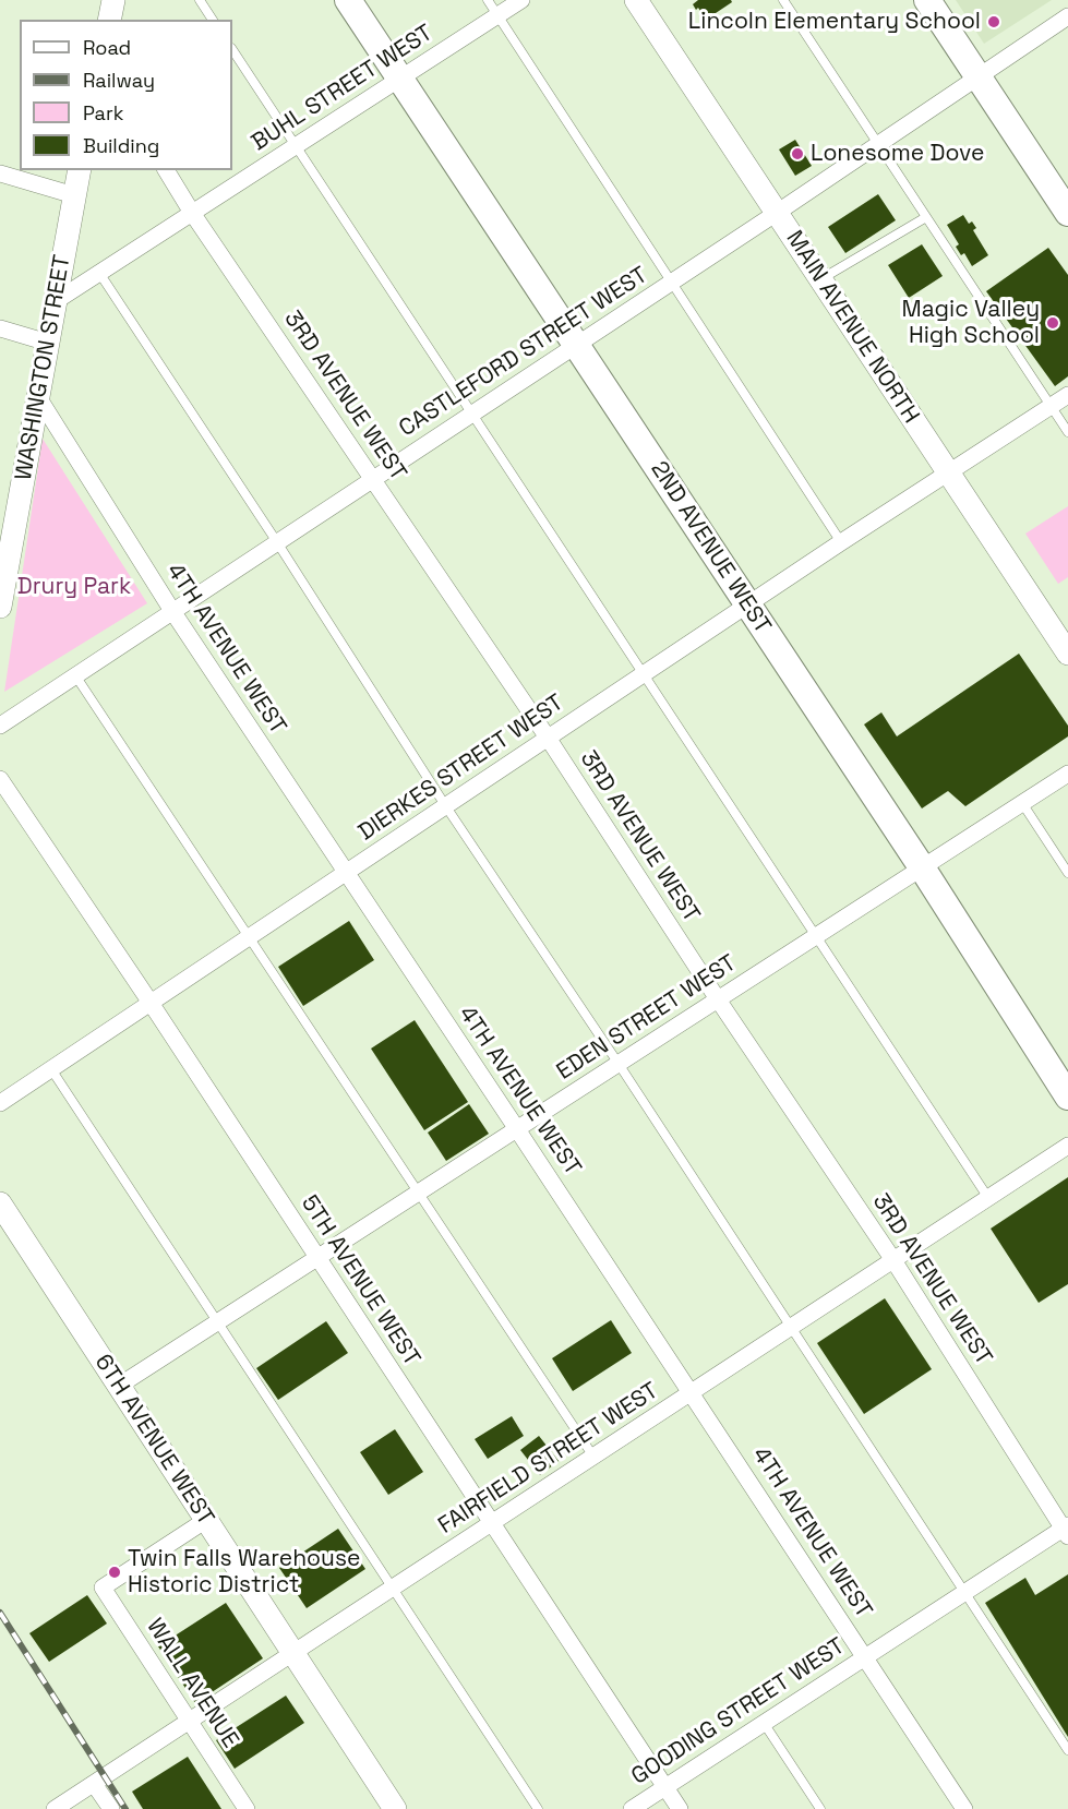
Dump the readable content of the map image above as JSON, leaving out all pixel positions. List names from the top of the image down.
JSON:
{
  "streets": {
    "main road": [
      "MAIN AVENUE NORTH",
      "WASHINGTON STREET",
      "2ND AVENUE WEST",
      "6TH AVENUE WEST"
    ],
    "street": [
      "BUHL STREET WEST",
      "CASTLEFORD STREET WEST",
      "3RD AVENUE WEST",
      "4TH AVENUE WEST",
      "DIERKES STREET WEST",
      "EDEN STREET WEST",
      "5TH AVENUE WEST",
      "FAIRFIELD STREET WEST",
      "WALL AVENUE",
      "GOODING STREET WEST"
    ]
  },
  "crossings": [
    ["BUHL STREET WEST", "WASHINGTON STREET"],
    ["BUHL STREET WEST", "3RD AVENUE WEST"],
    ["BUHL STREET WEST", "2ND AVENUE WEST"],
    ["MAIN AVENUE NORTH", "CASTLEFORD STREET WEST"],
    ["MAIN AVENUE NORTH", "DIERKES STREET WEST"],
    ["CASTLEFORD STREET WEST", "3RD AVENUE WEST"],
    ["CASTLEFORD STREET WEST", "2ND AVENUE WEST"],
    ["CASTLEFORD STREET WEST", "4TH AVENUE WEST"],
    ["WASHINGTON STREET", "4TH AVENUE WEST"],
    ["3RD AVENUE WEST", "DIERKES STREET WEST"],
    ["3RD AVENUE WEST", "EDEN STREET WEST"],
    ["3RD AVENUE WEST", "FAIRFIELD STREET WEST"],
    ["3RD AVENUE WEST", "GOODING STREET WEST"],
    ["2ND AVENUE WEST", "DIERKES STREET WEST"],
    ["2ND AVENUE WEST", "EDEN STREET WEST"],
    ["4TH AVENUE WEST", "DIERKES STREET WEST"],
    ["4TH AVENUE WEST", "EDEN STREET WEST"],
    ["4TH AVENUE WEST", "FAIRFIELD STREET WEST"],
    ["4TH AVENUE WEST", "GOODING STREET WEST"],
    ["DIERKES STREET WEST", "5TH AVENUE WEST"],
    ["EDEN STREET WEST", "5TH AVENUE WEST"],
    ["EDEN STREET WEST", "6TH AVENUE WEST"],
    ["5TH AVENUE WEST", "FAIRFIELD STREET WEST"],
    ["5TH AVENUE WEST", "GOODING STREET WEST"],
    ["6TH AVENUE WEST", "FAIRFIELD STREET WEST"],
    ["6TH AVENUE WEST", "WALL AVENUE"],
    ["FAIRFIELD STREET WEST", "WALL AVENUE"]
  ],
  "parks": ["Drury Park"],
  "places": [
    "Lincoln Elementary School",
    "Lonesome Dove",
    "Magic Valley High School",
    "Twin Falls Warehouse Historic District"
  ],
  "legend": [
    "Road",
    "Railway",
    "Park",
    "Building"
  ]
}
